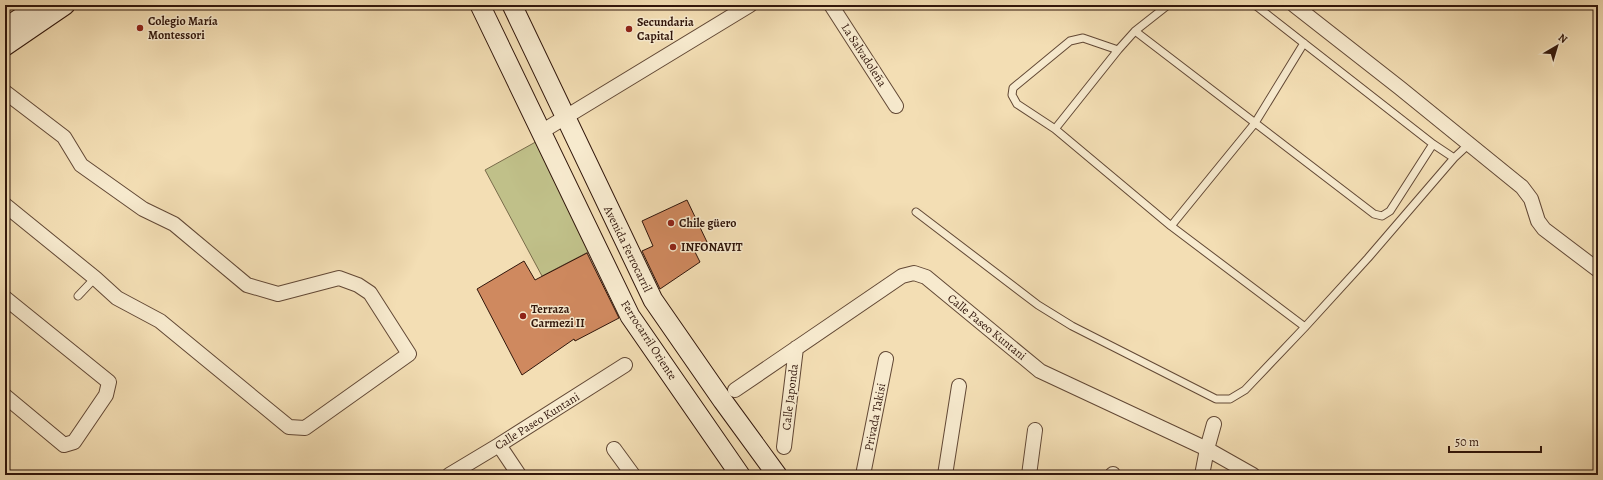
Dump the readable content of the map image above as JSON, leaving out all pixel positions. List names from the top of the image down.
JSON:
{
  "streets": {
    "main road": ["Avenida Ferrocarril", "Ferrocarril Oriente"],
    "street": [
      "La Salvadoleña",
      "Calle Paseo Kuntani",
      "Calle Japonda",
      "Privada Takisi"
    ]
  },
  "crossings": [
    ["Calle Paseo Kuntani", "Calle Japonda"]
  ],
  "places": [
    "Colegio María Montessori",
    "Secundaria Capital",
    "Chile güero",
    "INFONAVIT",
    "Terraza Carmezi II"
  ],
  "scale_bar": "50 m",
  "north": "top right"
}
